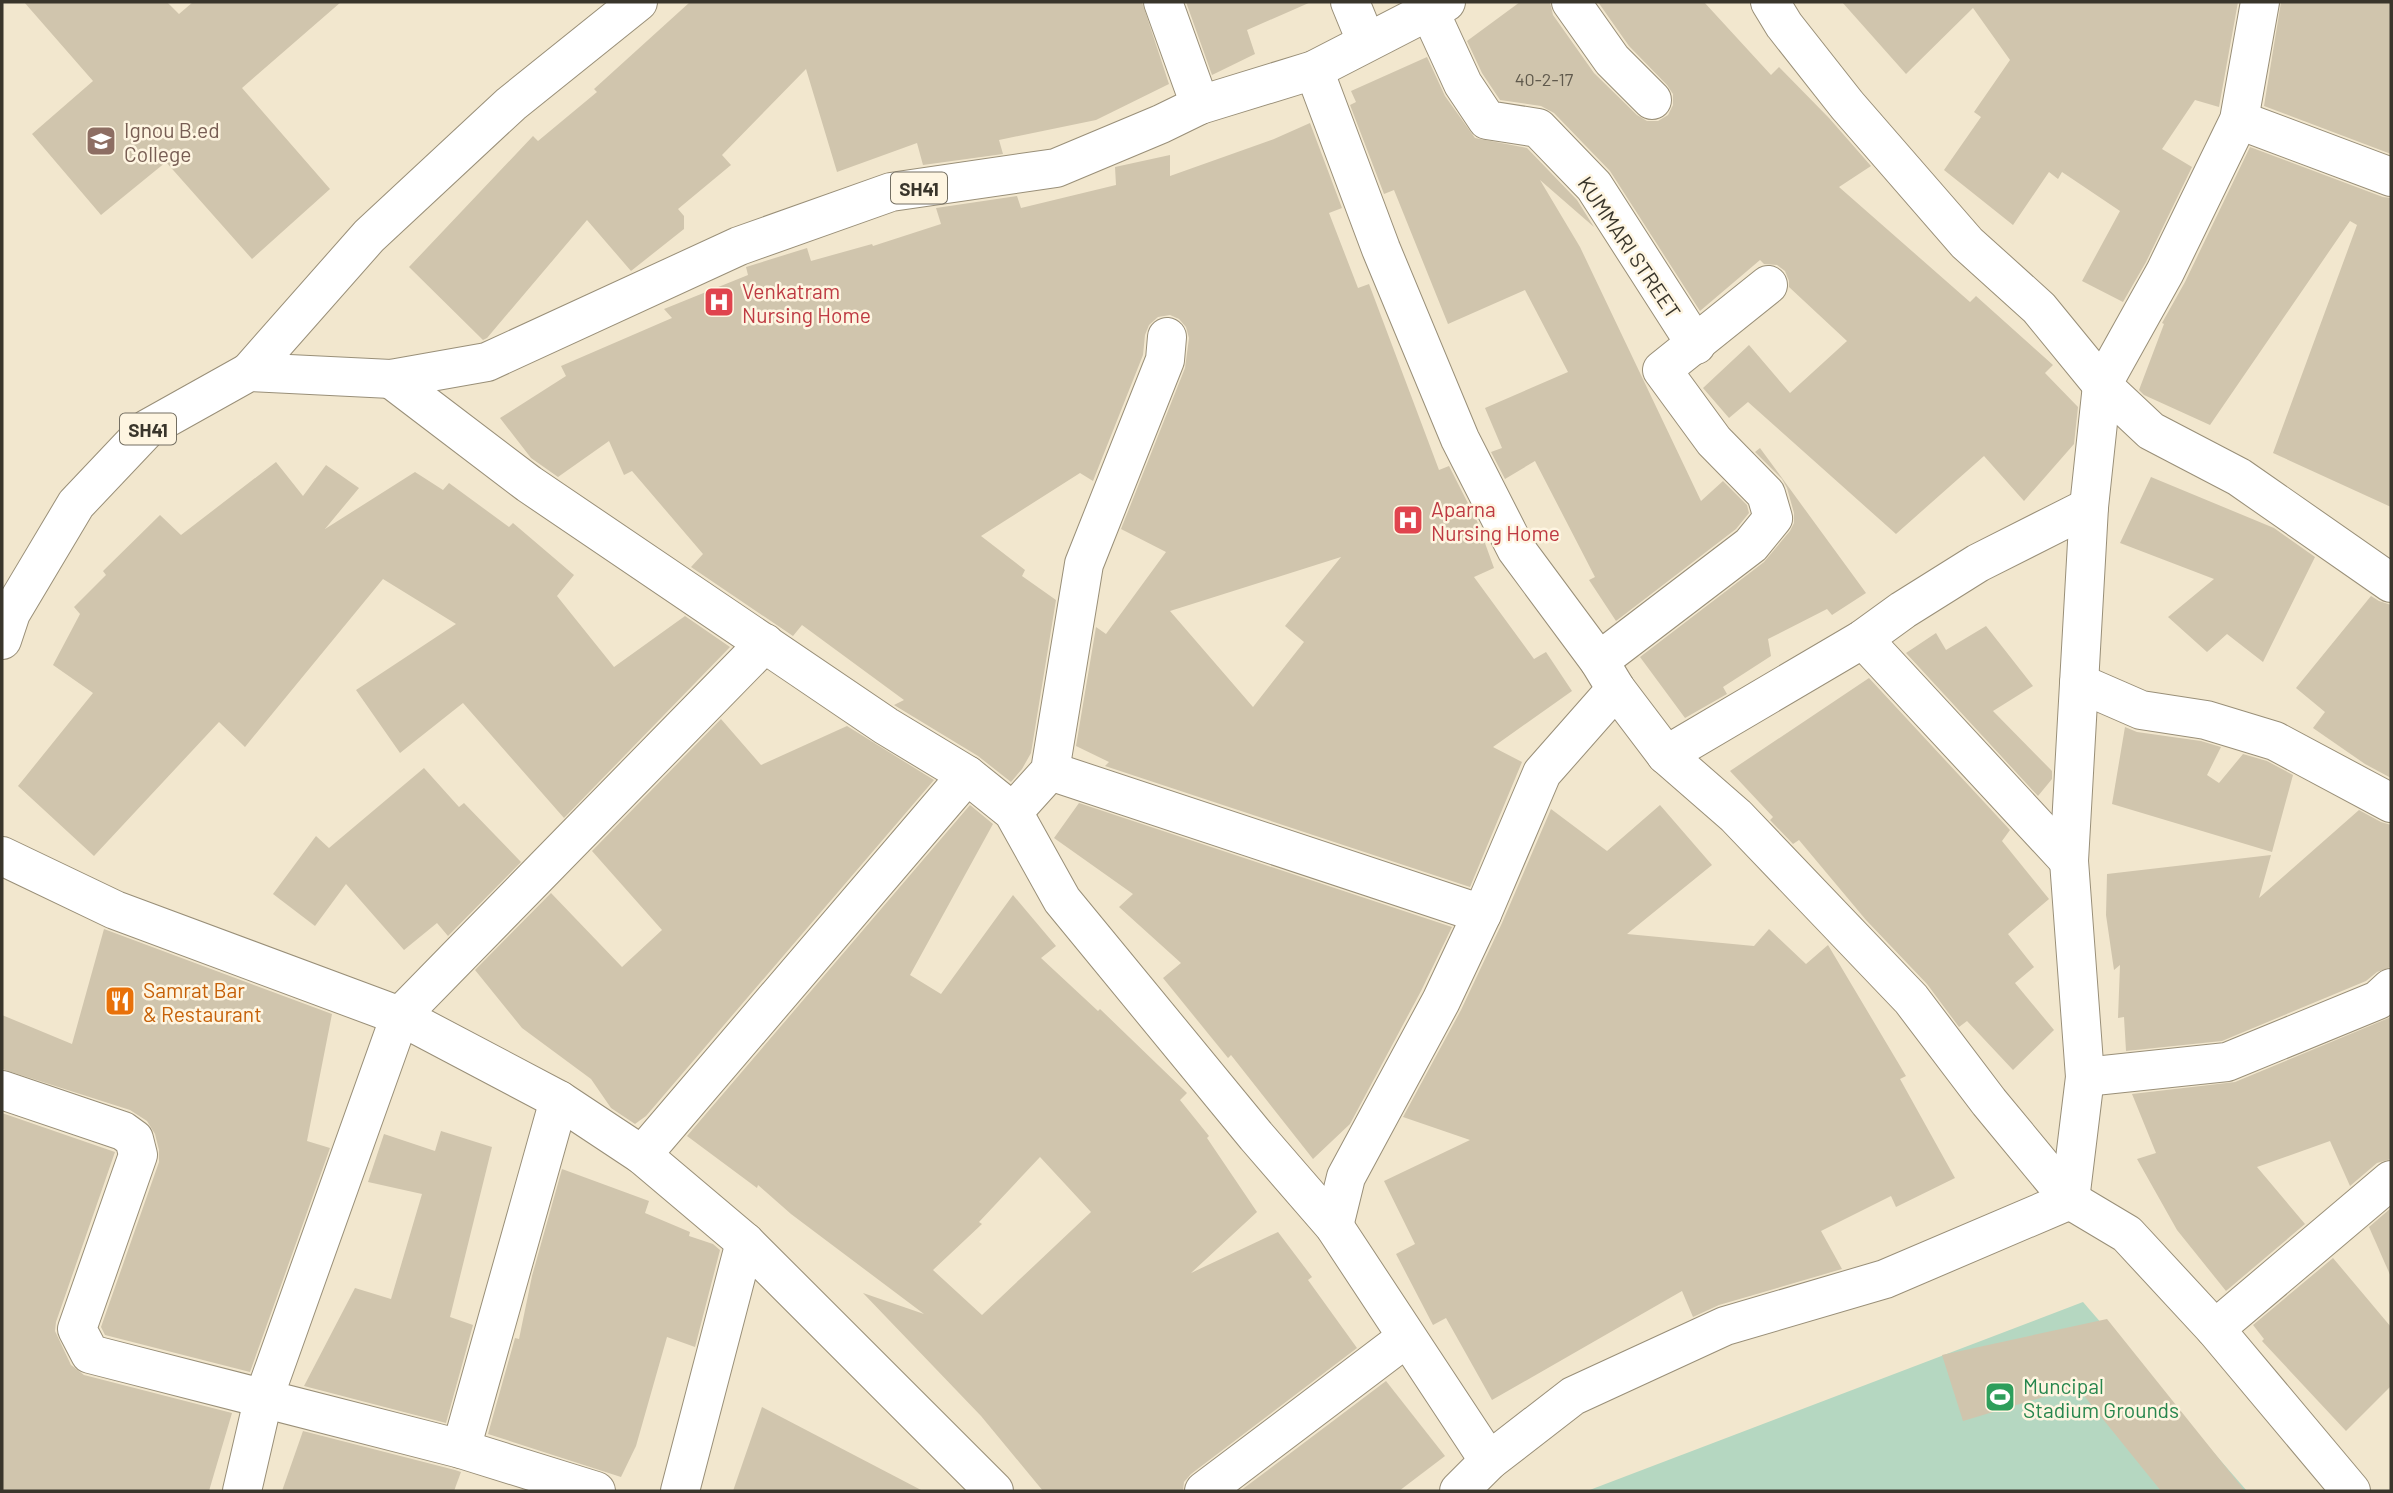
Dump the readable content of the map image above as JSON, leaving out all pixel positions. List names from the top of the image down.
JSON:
{
  "streets": {
    "street": ["SH41", "KUMMARI STREET"]
  },
  "crossings": [
    ["SH41", "KUMMARI STREET"]
  ],
  "places": {
    "school or university": ["Ignou B.ed College"],
    "hospital": ["Venkatram Nursing Home", "Aparna Nursing Home"],
    "restaurant": ["Samrat Bar & Restaurant"],
    "sports": ["Muncipal Stadium Grounds"]
  },
  "house_numbers": ["40-2-17"]
}
